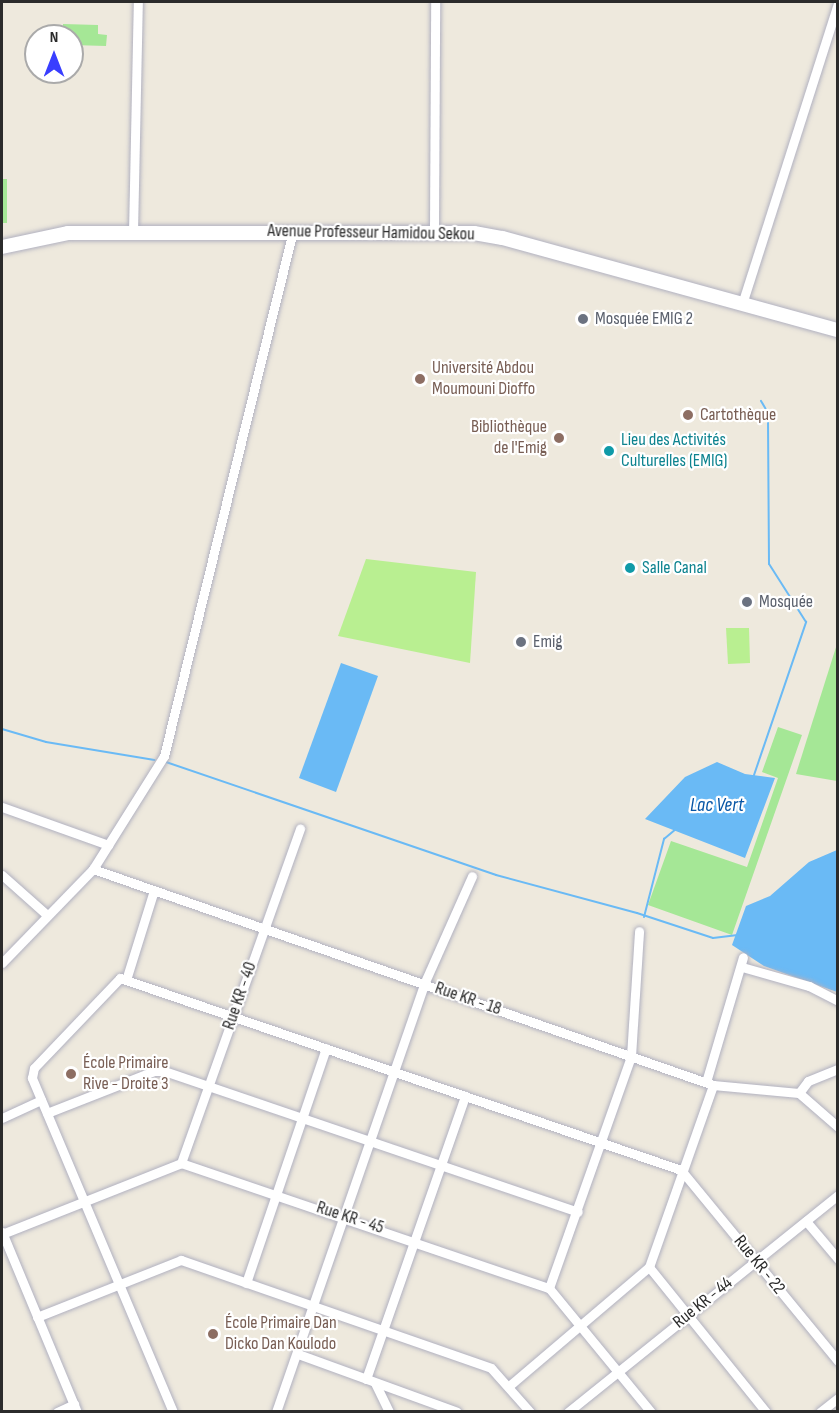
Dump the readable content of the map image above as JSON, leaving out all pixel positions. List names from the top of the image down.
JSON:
{
  "streets": {
    "street": [
      "Avenue Professeur Hamidou Sekou",
      "Rue KR - 40",
      "Rue KR - 18",
      "Rue KR - 45",
      "Rue KR - 22",
      "Rue KR - 44"
    ]
  },
  "crossings": [
    ["Rue KR - 40", "Rue KR - 18"],
    ["Rue KR - 40", "Rue KR - 45"],
    ["Rue KR - 22", "Rue KR - 44"]
  ],
  "water": ["Lac Vert"],
  "places": [
    "Mosquée EMIG 2",
    "Université Abdou Moumouni Dioffo",
    "Cartothèque",
    "Bibliothèque de l'Emig",
    "Lieu des Activités Culturelles (EMIG)",
    "Salle Canal",
    "Mosquée",
    "Emig",
    "École Primaire Rive - Droite 3",
    "École Primaire Dan Dicko Dan Koulodo"
  ],
  "north": "top"
}
